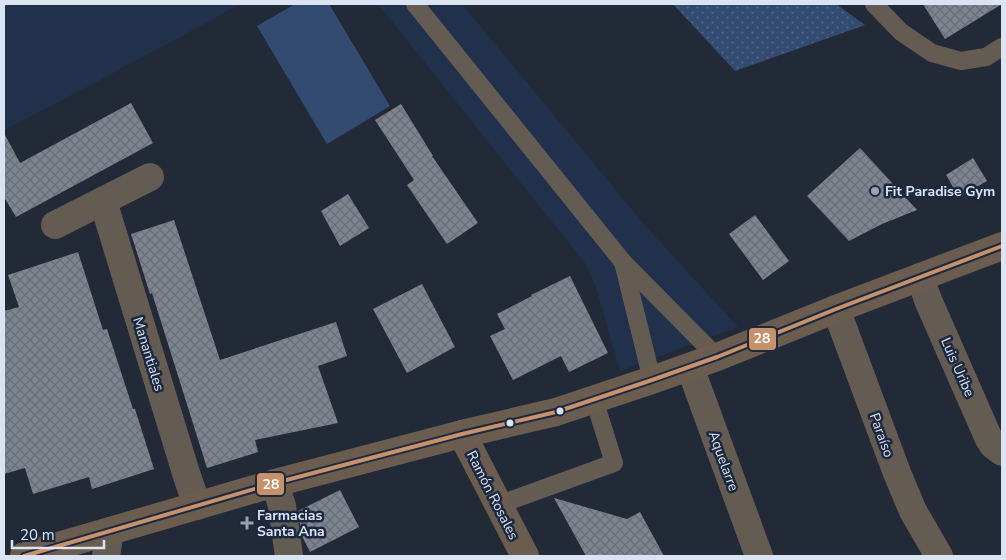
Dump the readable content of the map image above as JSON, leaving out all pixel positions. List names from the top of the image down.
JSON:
{
  "streets": {
    "street": [
      "Manantiales",
      "Luis Uribe",
      "Paraíso",
      "Aquelarre",
      "Ramón Rosales"
    ]
  },
  "places": {
    "other": ["Fit Paradise Gym"],
    "health": ["Farmacias Santa Ana"]
  },
  "lines": ["transit line 28"],
  "scale_bar": "20 m"
}
